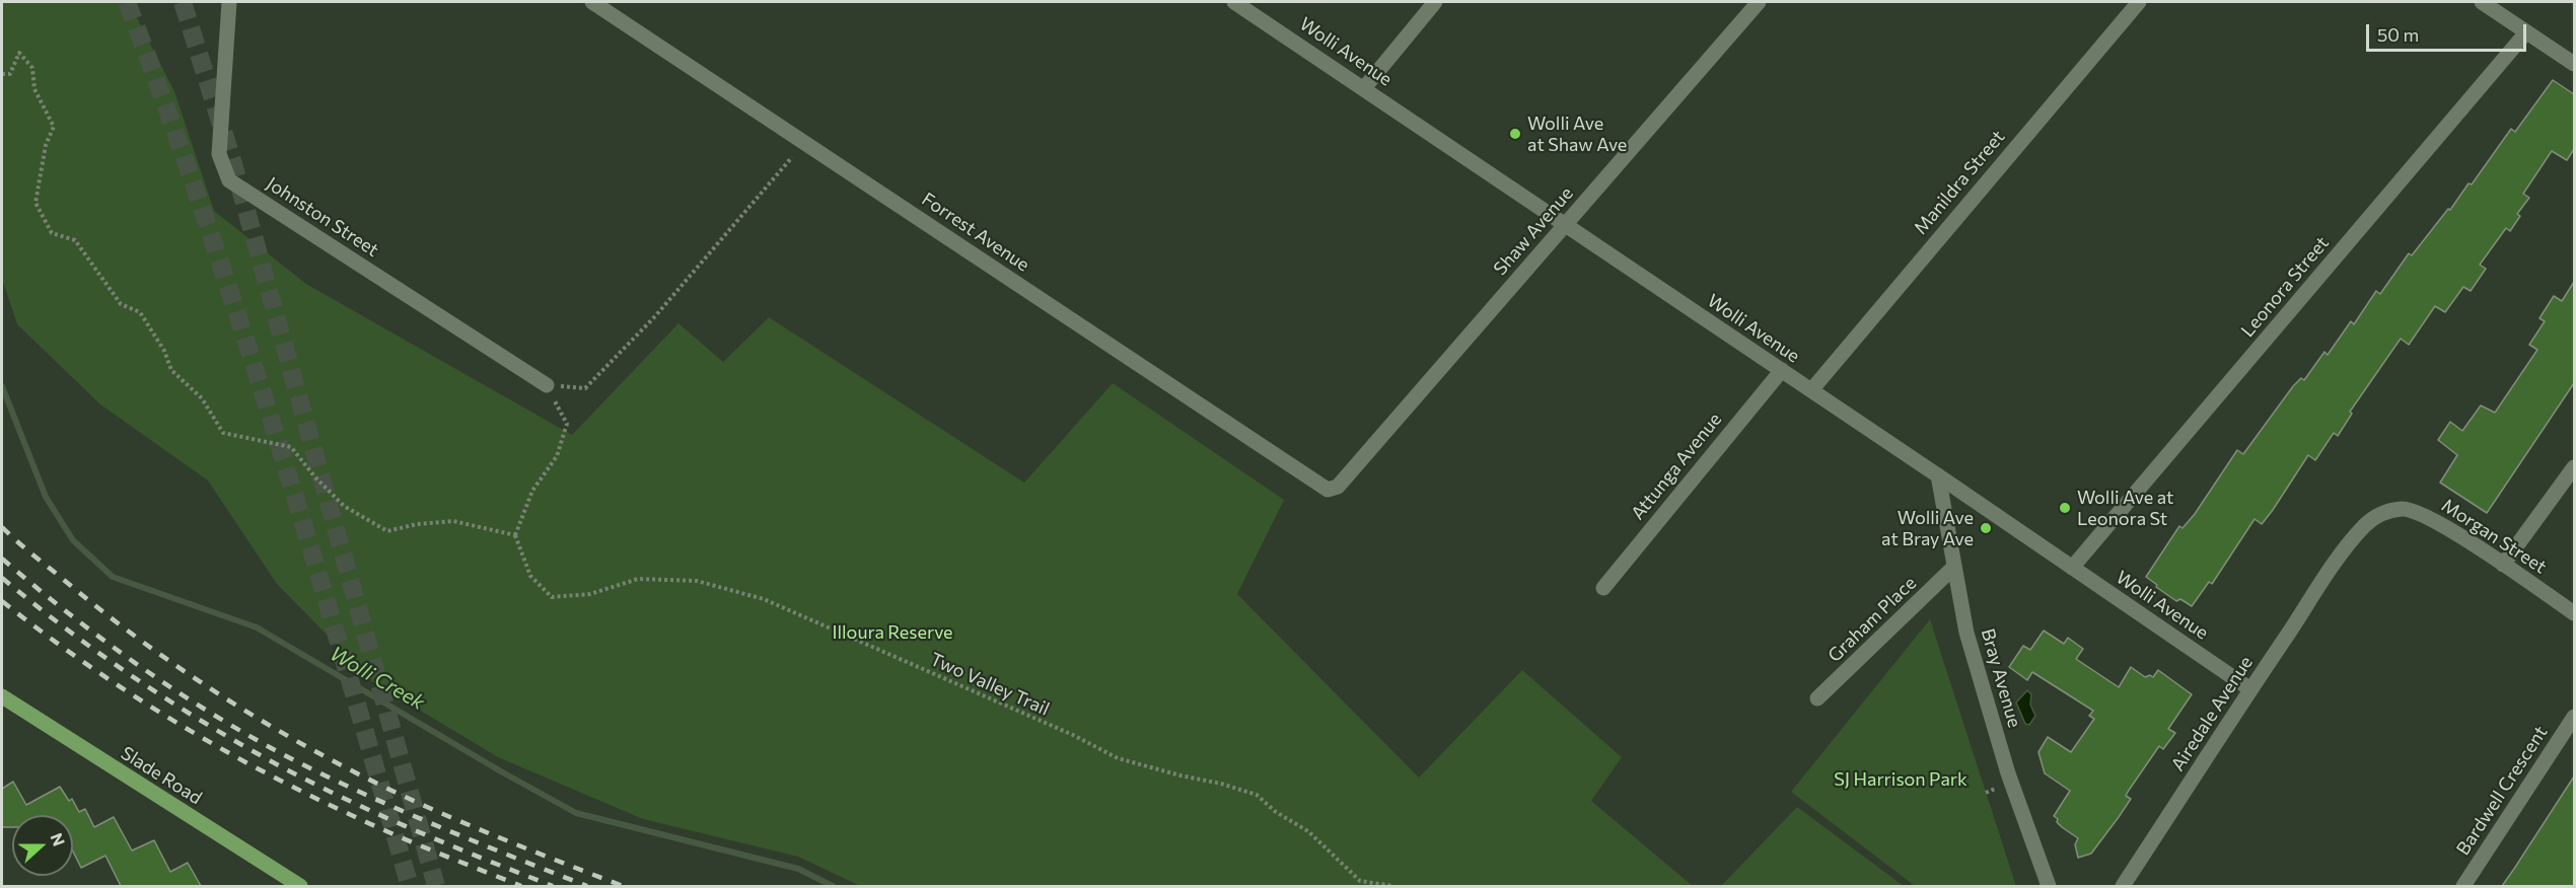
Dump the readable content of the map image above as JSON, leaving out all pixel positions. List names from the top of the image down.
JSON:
{
  "streets": {
    "main road": ["Slade Road"],
    "street": [
      "Wolli Avenue",
      "Manildra Street",
      "Johnston Street",
      "Shaw Avenue",
      "Forrest Avenue",
      "Leonora Street",
      "Attunga Avenue",
      "Morgan Street",
      "Graham Place",
      "Bray Avenue",
      "Airedale Avenue",
      "Bardwell Crescent"
    ],
    "path": ["Two Valley Trail"]
  },
  "crossings": [
    ["Wolli Avenue", "Manildra Street"],
    ["Wolli Avenue", "Shaw Avenue"],
    ["Wolli Avenue", "Leonora Street"],
    ["Wolli Avenue", "Attunga Avenue"],
    ["Wolli Avenue", "Bray Avenue"],
    ["Wolli Avenue", "Airedale Avenue"],
    ["Shaw Avenue", "Forrest Avenue"],
    ["Morgan Street", "Airedale Avenue"],
    ["Graham Place", "Bray Avenue"]
  ],
  "water": ["Wolli Creek"],
  "parks": ["Illoura Reserve", "SJ Harrison Park"],
  "places": ["Wolli Ave at Shaw Ave", "Wolli Ave at Leonora St", "Wolli Ave at Bray Ave"],
  "scale_bar": "50 m",
  "north": "right"
}
